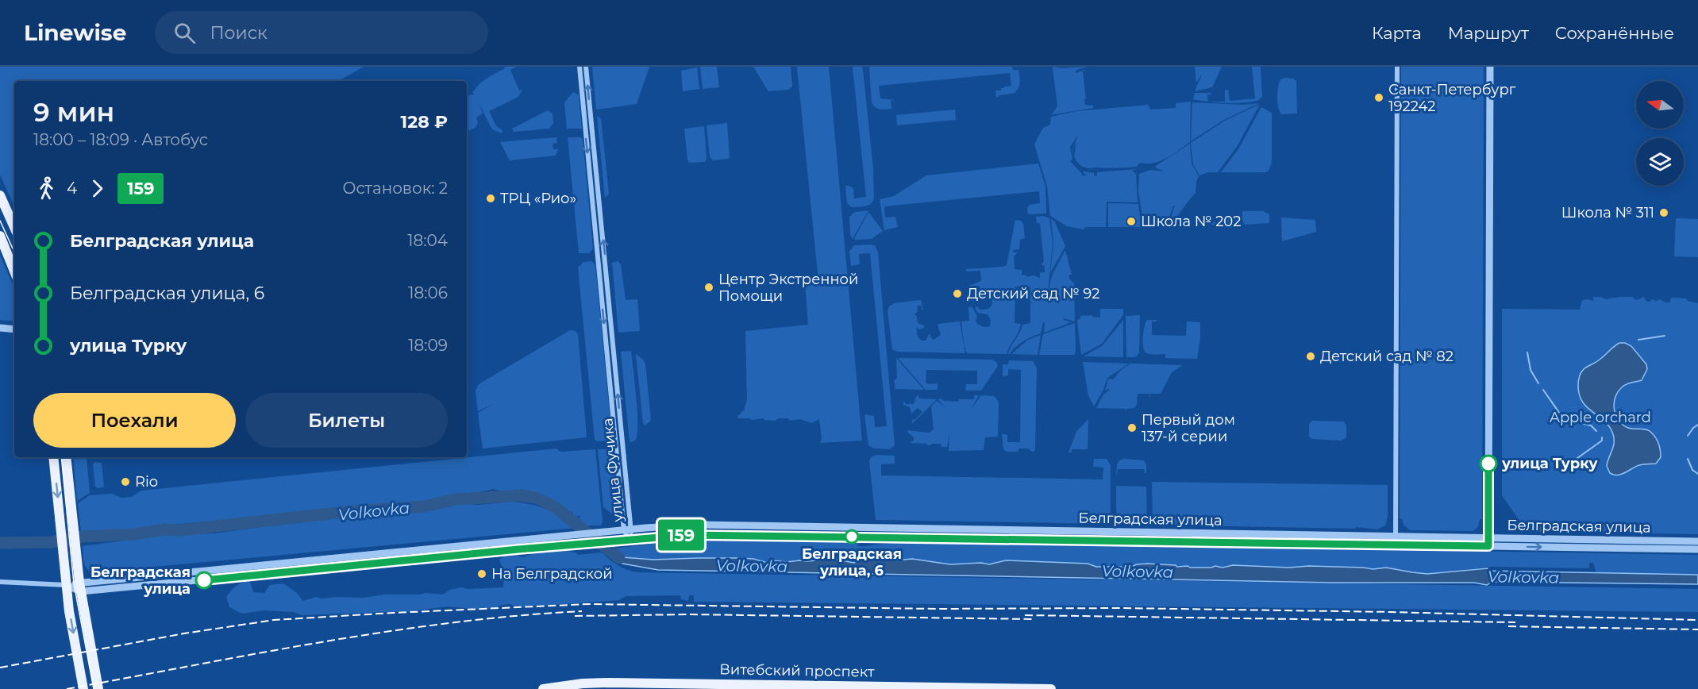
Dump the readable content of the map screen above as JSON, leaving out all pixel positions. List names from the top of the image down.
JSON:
{
  "streets": {
    "main road": ["Витебский проспект"],
    "street": ["улица Фучика", "Белградская улица"]
  },
  "crossings": [
    ["улица Фучика", "Белградская улица"]
  ],
  "water": ["Volkovka"],
  "parks": ["Apple orchard"],
  "places": [
    "Санкт-Петербург 192242",
    "ТРЦ «Рио»",
    "Школа № 311",
    "Школа № 202",
    "Центр Экстренной Помощи",
    "Детский сад № 92",
    "Детский сад № 82",
    "Первый дом 137-й серии",
    "улица Турку",
    "Rio",
    "Белградская улица, 6",
    "На Белградской",
    "Белградская улица"
  ],
  "lines": ["bus line 159"],
  "north": "left",
  "page": {
    "header": "Linewise",
    "search": "Поиск",
    "nav": ["Карта", "Маршрут", "Сохранённые"],
    "on_map": "159",
    "heading": ["9 мин", "18:00 – 18:09 · Автобус", "128 ₽"],
    "legs": ["4", "159", "Остановок: 2"],
    "list": [
      {
        "name": "Белградская улица",
        "value": "18:04"
      },
      {
        "name": "Белградская улица, 6",
        "value": "18:06"
      },
      {
        "name": "улица Турку",
        "value": "18:09"
      }
    ],
    "buttons": ["Поехали", "Билеты"]
  }
}
